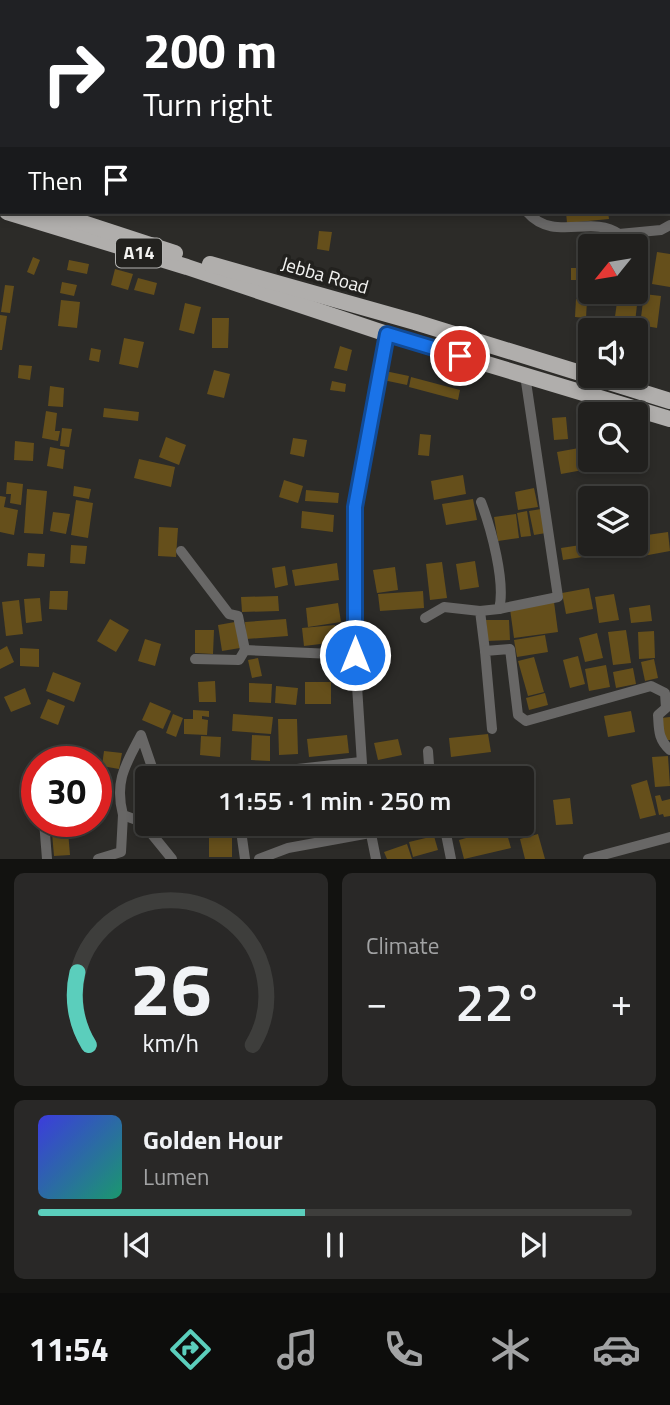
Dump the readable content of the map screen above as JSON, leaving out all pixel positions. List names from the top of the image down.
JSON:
{
  "streets": {
    "highway": ["A14", "Jebba Road"]
  },
  "north": "bottom left",
  "page": {
    "turn": ["200 m", "Turn right"],
    "then": "Then",
    "limit": "30",
    "trip": "11:55 · 1 min · 250 m",
    "tile": "Climate",
    "heat": ["−", "22°", "+"],
    "song": ["Golden Hour", "Lumen"],
    "tabs": "11:54",
    "gauge": ["26", "km/h"]
  }
}
